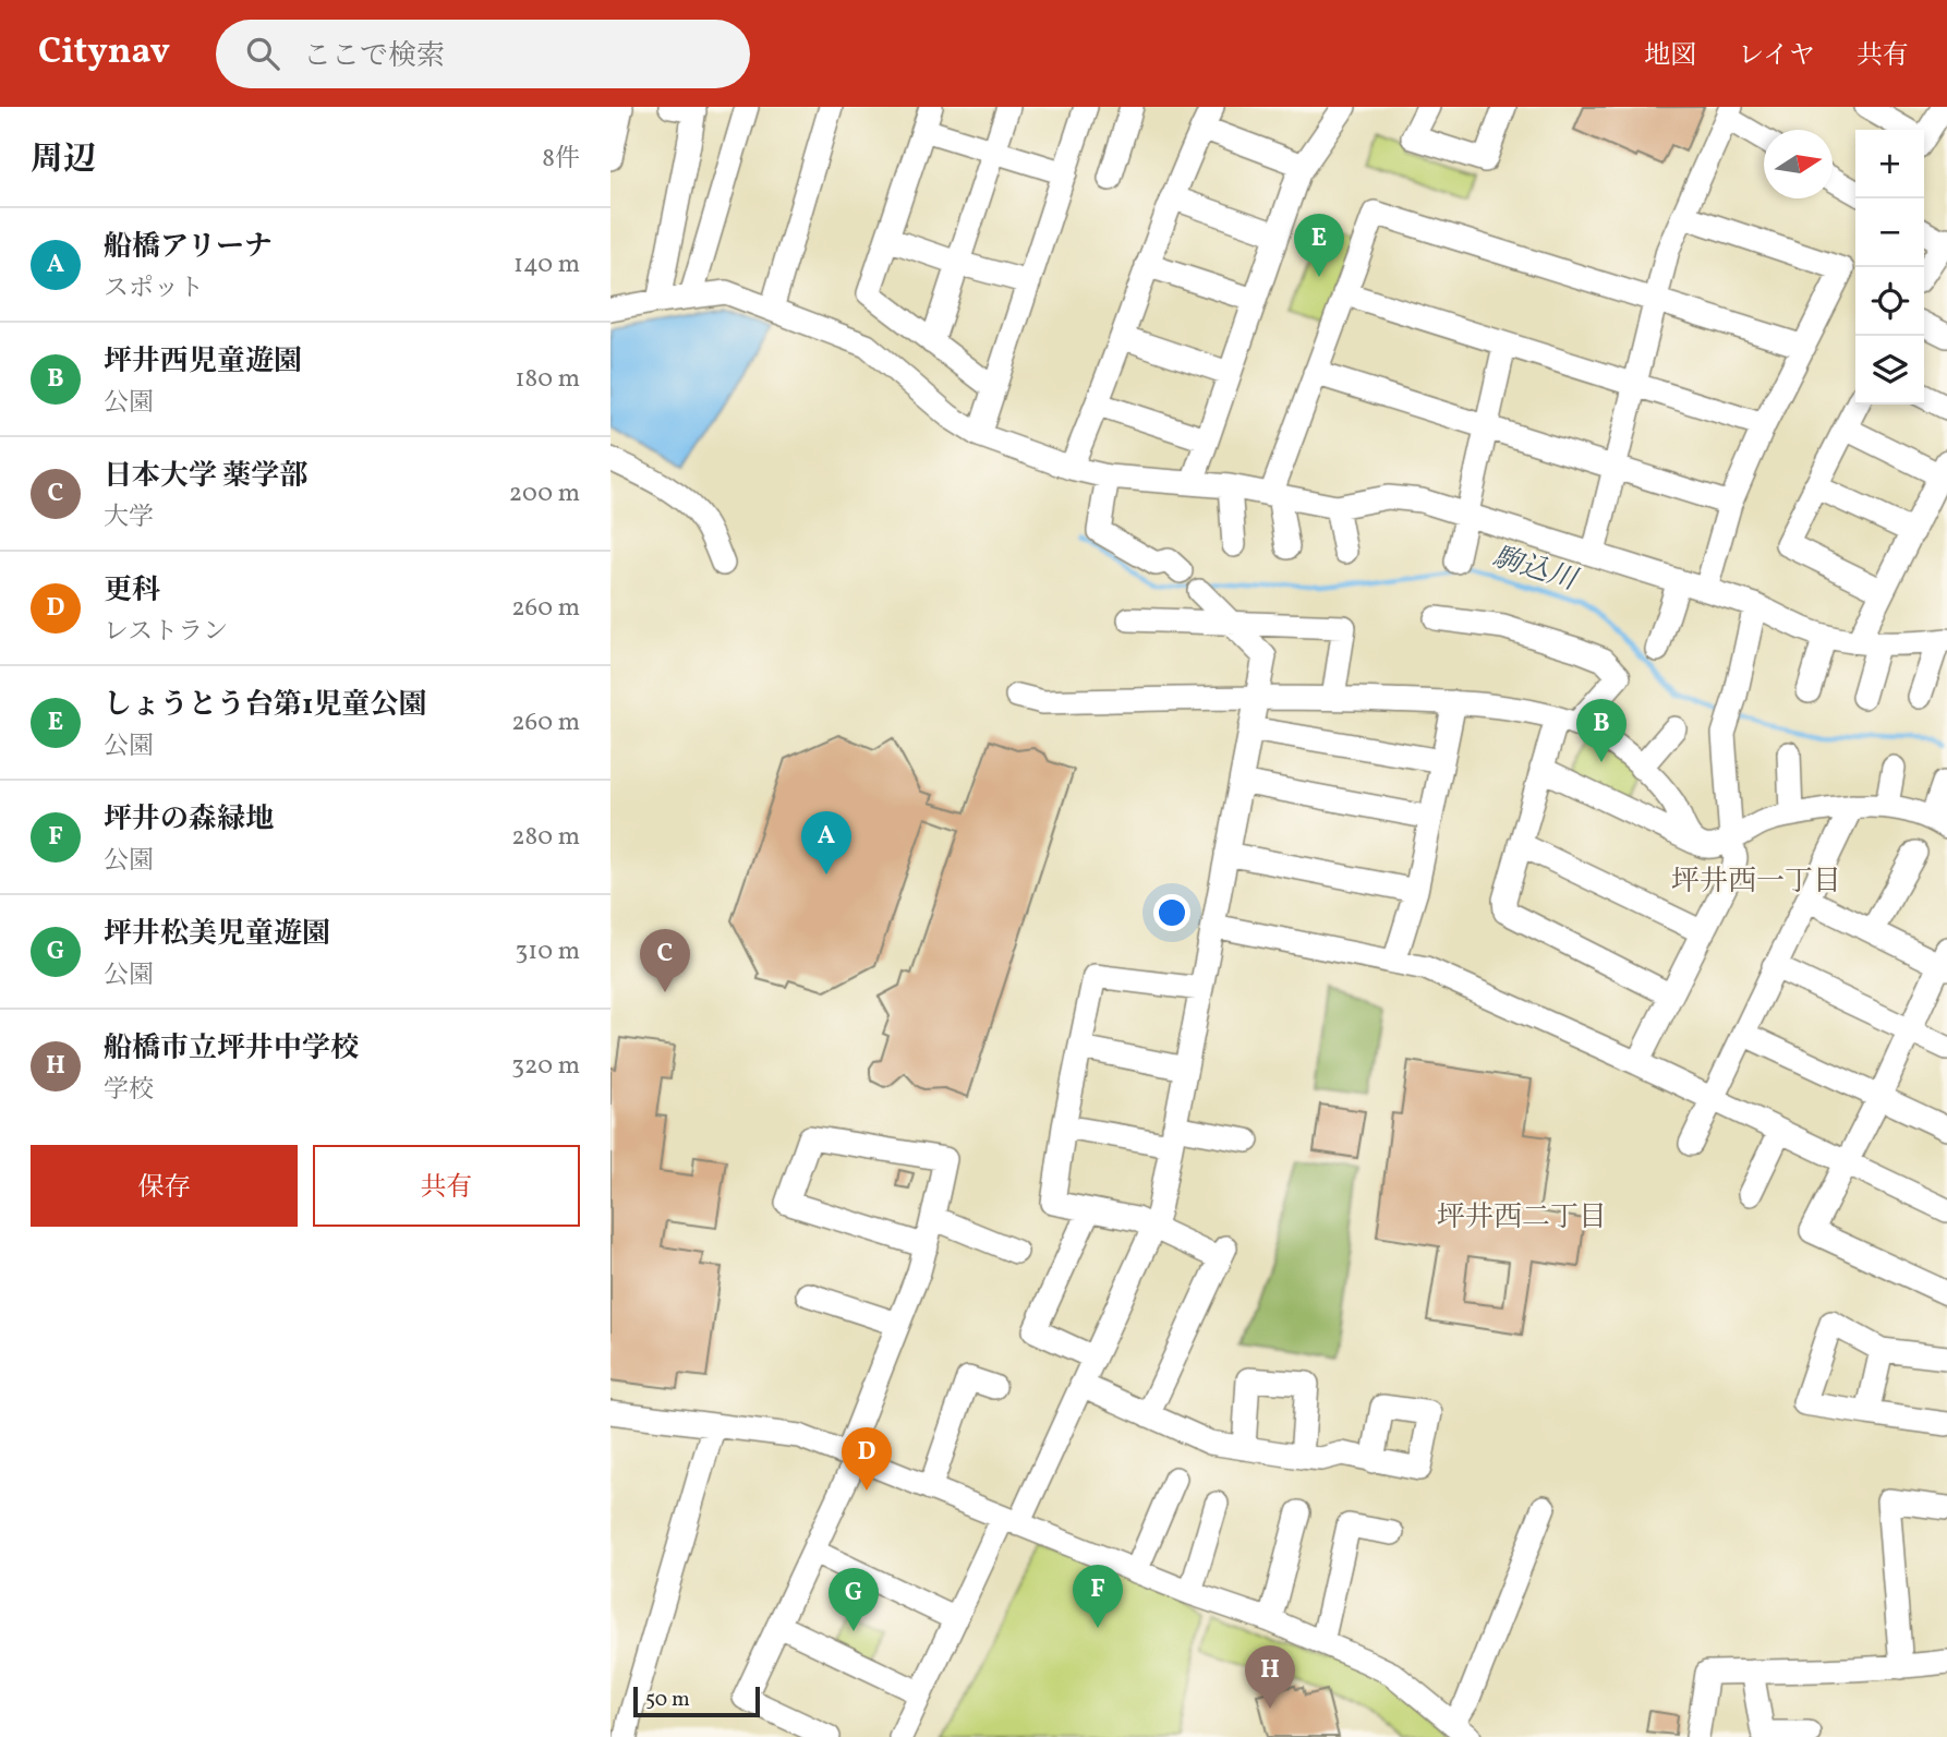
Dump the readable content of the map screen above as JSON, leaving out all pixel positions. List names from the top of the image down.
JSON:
{
  "districts": ["坪井西一丁目", "坪井西二丁目"],
  "water": ["駒込川"],
  "scale_bar": "50 m",
  "north": "right",
  "page": {
    "header": "Citynav",
    "search": "ここで検索",
    "nav": ["地図", "レイヤ", "共有"],
    "heading": ["周辺", "8件"],
    "map_buttons": ["+", "−"],
    "list": [
      {
        "mark": "A",
        "name": "船橋アリーナ",
        "note": "スポット",
        "value": "140 m"
      },
      {
        "mark": "B",
        "name": "坪井西児童遊園",
        "note": "公園",
        "value": "180 m"
      },
      {
        "mark": "C",
        "name": "日本大学 薬学部",
        "note": "大学",
        "value": "200 m"
      },
      {
        "mark": "D",
        "name": "更科",
        "note": "レストラン",
        "value": "260 m"
      },
      {
        "mark": "E",
        "name": "しょうとう台第1児童公園",
        "note": "公園",
        "value": "260 m"
      },
      {
        "mark": "F",
        "name": "坪井の森緑地",
        "note": "公園",
        "value": "280 m"
      },
      {
        "mark": "G",
        "name": "坪井松美児童遊園",
        "note": "公園",
        "value": "310 m"
      },
      {
        "mark": "H",
        "name": "船橋市立坪井中学校",
        "note": "学校",
        "value": "320 m"
      }
    ],
    "pins": [
      "E",
      "B",
      "A",
      "C",
      "D",
      "F",
      "G",
      "H"
    ],
    "buttons": ["保存", "共有"],
    "scale": "50 m"
  }
}
